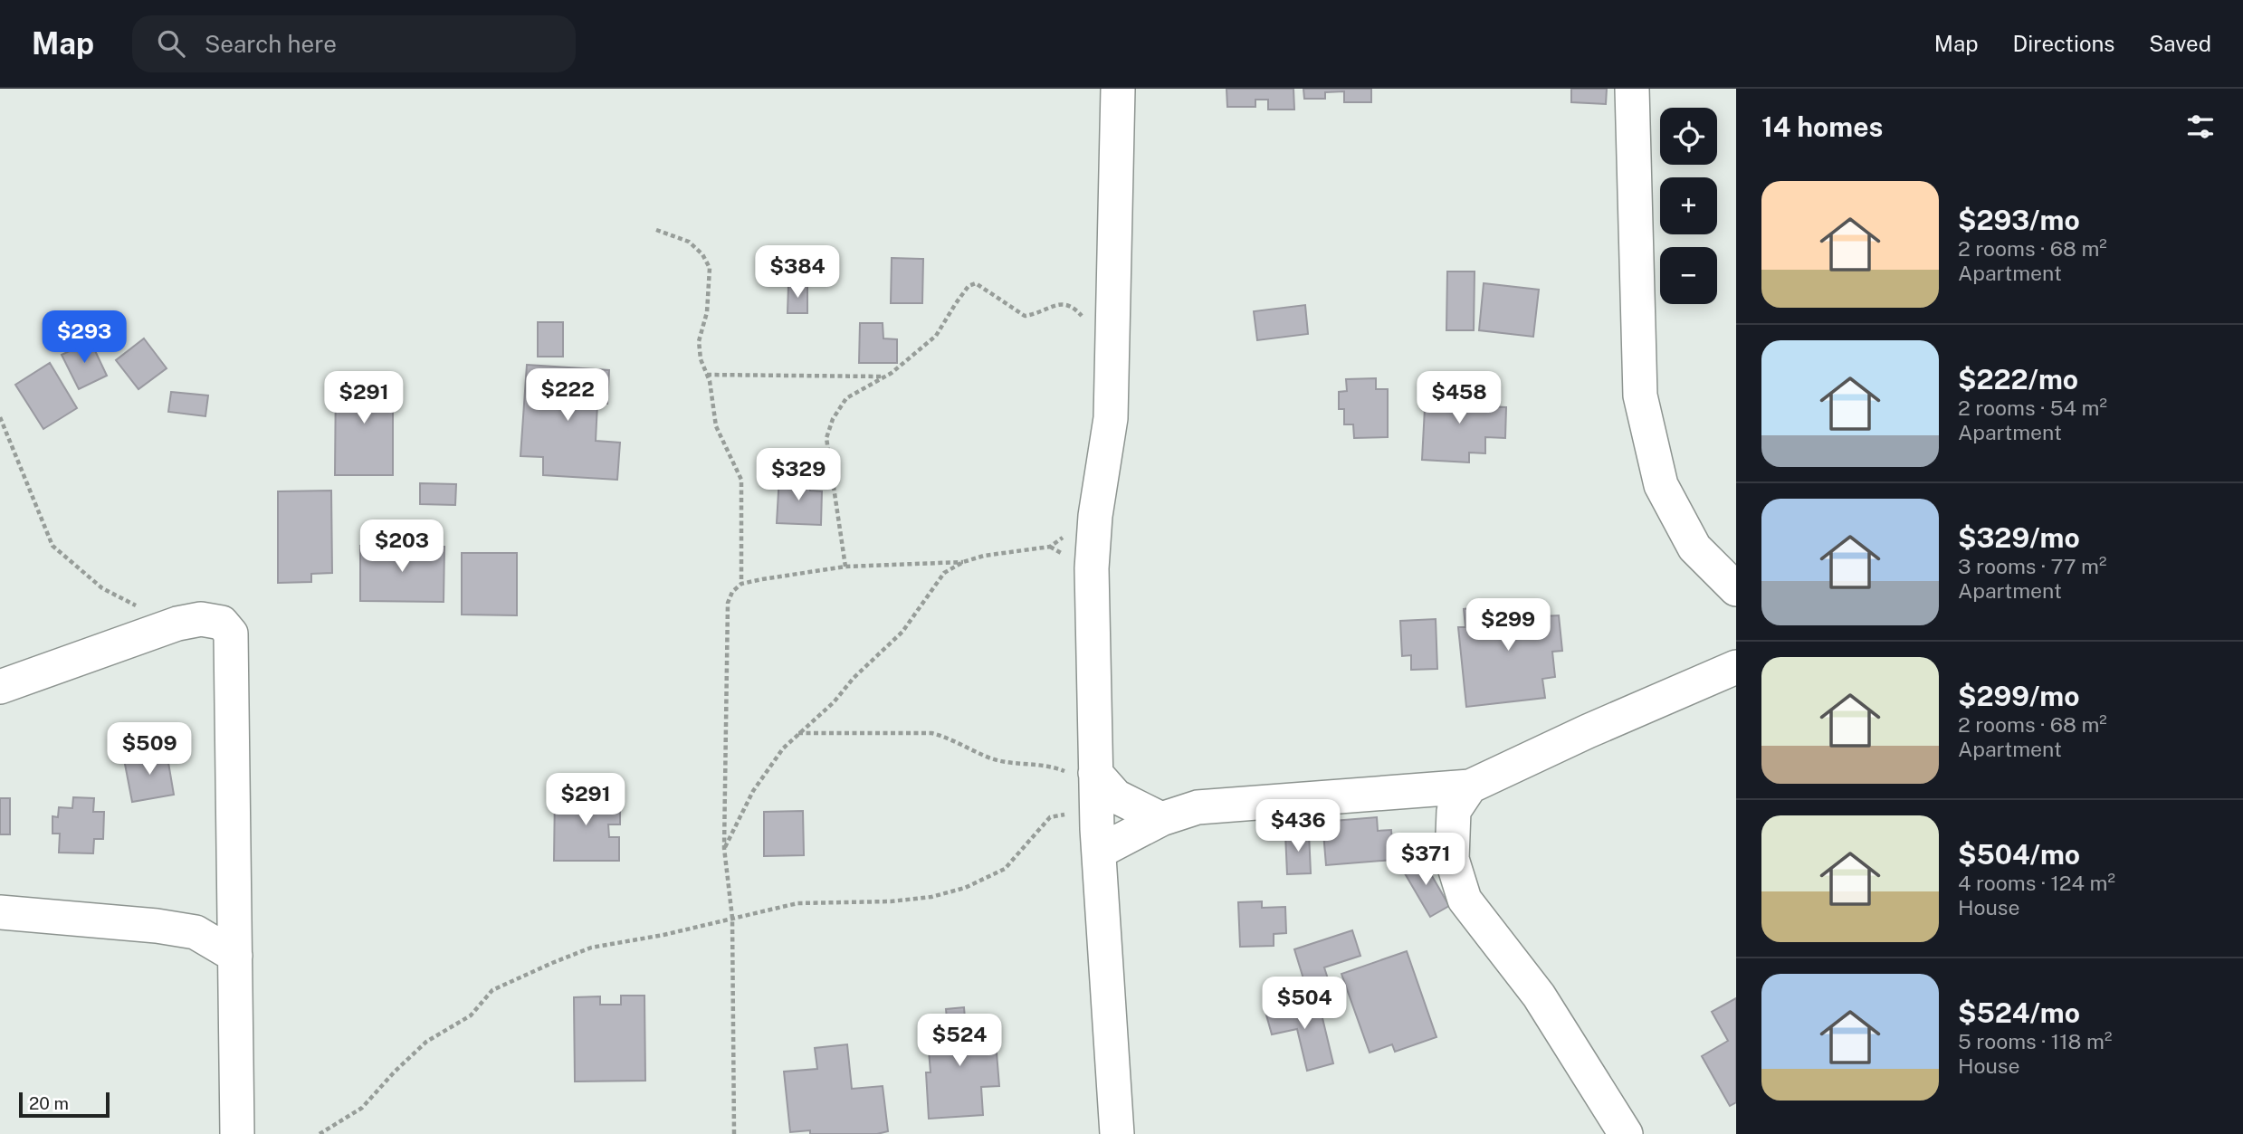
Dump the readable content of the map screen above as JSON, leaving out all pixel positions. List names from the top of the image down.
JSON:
{
  "scale_bar": "20 m",
  "page": {
    "header": "Map",
    "search": "Search here",
    "nav": ["Map", "Directions", "Saved"],
    "heading": "14 homes",
    "map_buttons": ["+", "−"],
    "list": [
      {
        "name": "$293/mo",
        "note": "2 rooms · 68 m² · Apartment"
      },
      {
        "name": "$222/mo",
        "note": "2 rooms · 54 m² · Apartment"
      },
      {
        "name": "$329/mo",
        "note": "3 rooms · 77 m² · Apartment"
      },
      {
        "name": "$299/mo",
        "note": "2 rooms · 68 m² · Apartment"
      },
      {
        "name": "$504/mo",
        "note": "4 rooms · 124 m² · House"
      },
      {
        "name": "$524/mo",
        "note": "5 rooms · 118 m² · House"
      }
    ],
    "price": [
      "$384",
      "$293",
      "$222",
      "$291",
      "$458",
      "$329",
      "$203",
      "$299",
      "$509",
      "$291",
      "$436",
      "$371",
      "$504",
      "$524"
    ],
    "scale": "20 m"
  }
}
